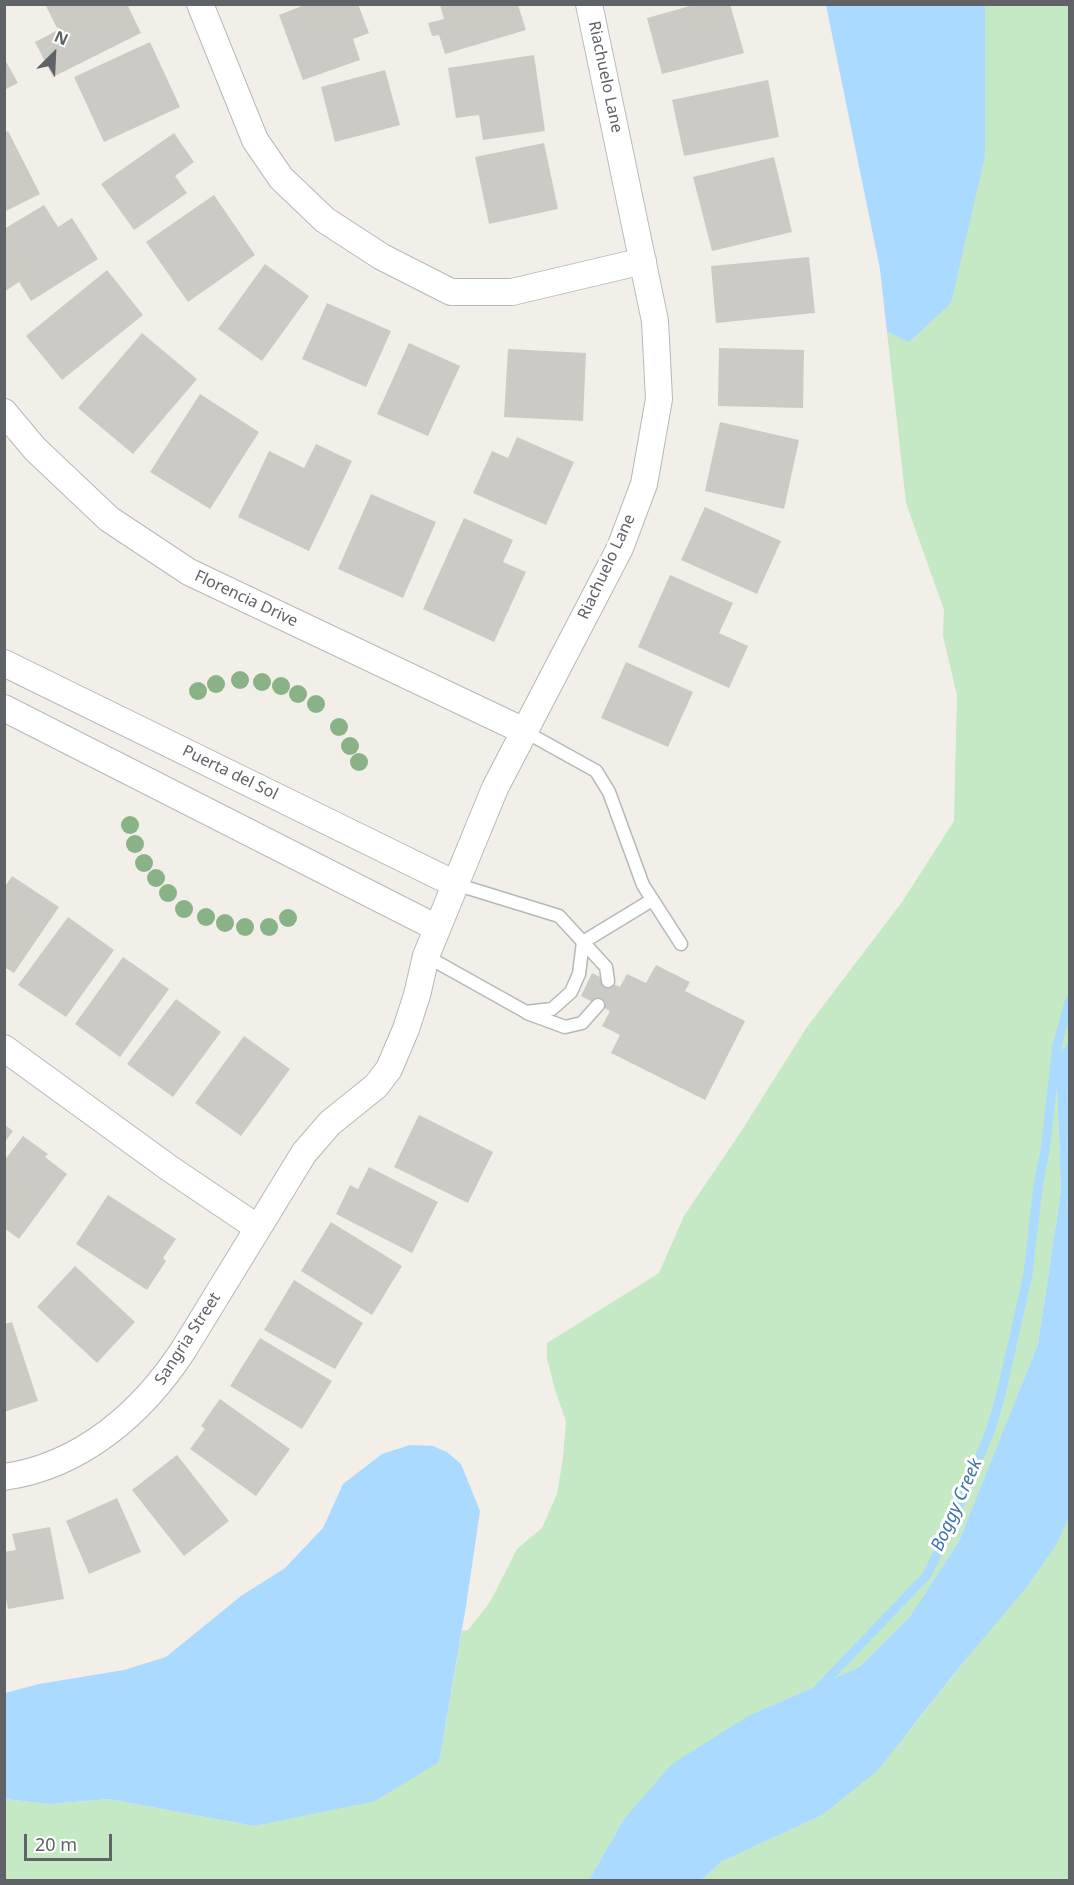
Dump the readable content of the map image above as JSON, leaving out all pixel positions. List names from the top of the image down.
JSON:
{
  "streets": {
    "street": [
      "Riachuelo Lane",
      "Florencia Drive",
      "Puerta del Sol",
      "Sangria Street"
    ]
  },
  "crossings": [
    ["Riachuelo Lane", "Florencia Drive"],
    ["Riachuelo Lane", "Puerta del Sol"],
    ["Riachuelo Lane", "Sangria Street"]
  ],
  "water": ["Boggy Creek"],
  "scale_bar": "20 m",
  "north": "top right"
}
